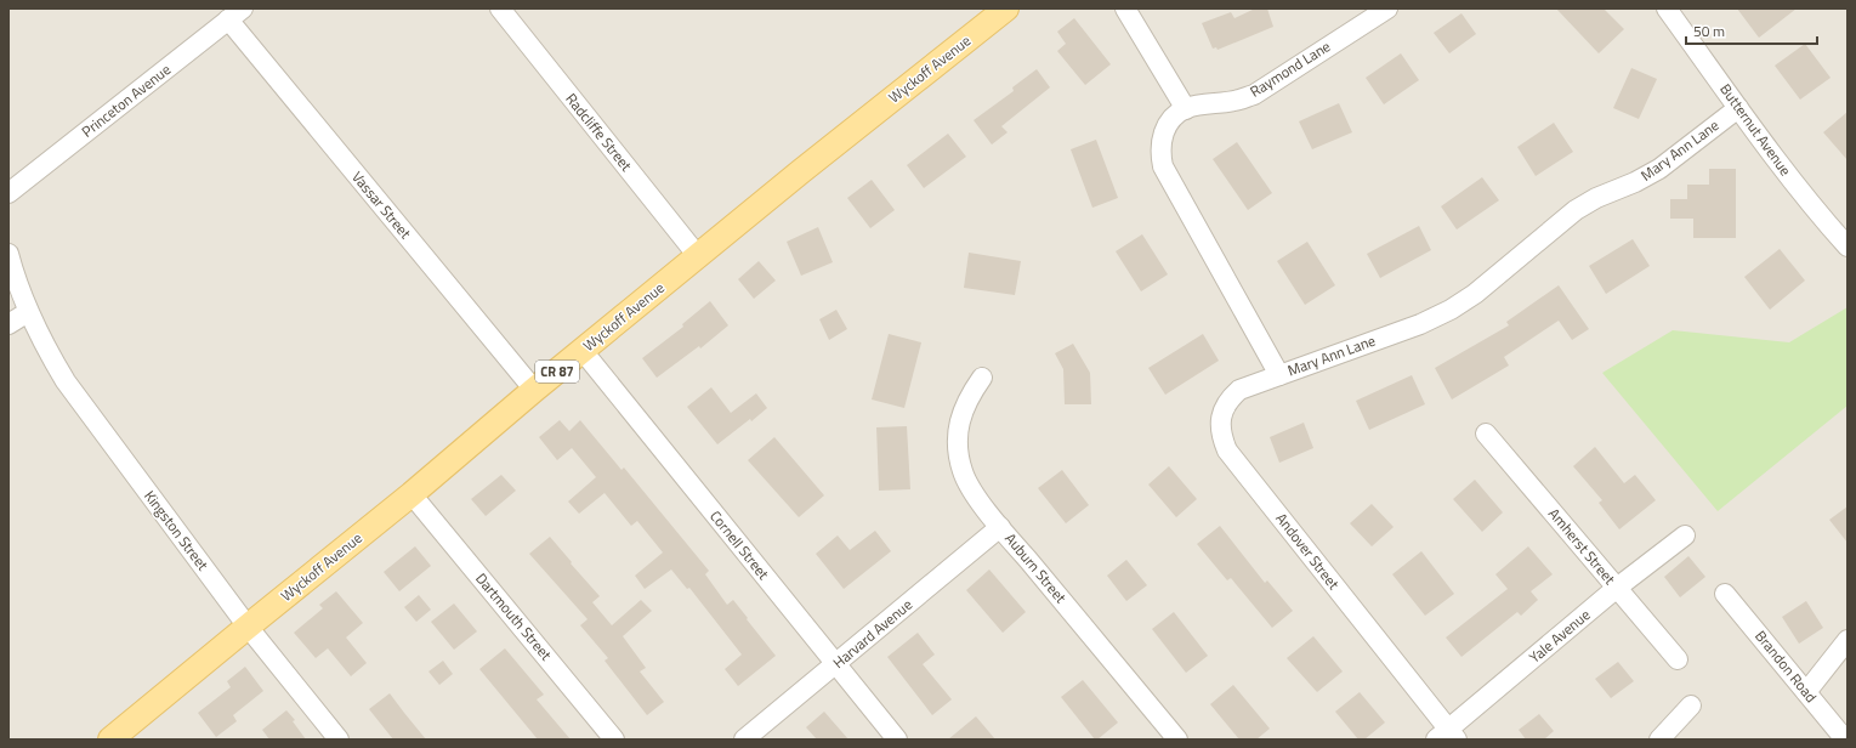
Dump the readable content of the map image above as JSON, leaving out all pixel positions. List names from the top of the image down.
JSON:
{
  "streets": {
    "main road": ["Wyckoff Avenue", "CR 87"],
    "street": [
      "Raymond Lane",
      "Princeton Avenue",
      "Butternut Avenue",
      "Radcliffe Street",
      "Mary Ann Lane",
      "Vassar Street",
      "Kingston Street",
      "Cornell Street",
      "Amherst Street",
      "Andover Street",
      "Auburn Street",
      "Dartmouth Street",
      "Harvard Avenue",
      "Yale Avenue",
      "Brandon Road"
    ]
  },
  "crossings": [
    ["Wyckoff Avenue", "Radcliffe Street"],
    ["Wyckoff Avenue", "Vassar Street"],
    ["Wyckoff Avenue", "Kingston Street"],
    ["Wyckoff Avenue", "Cornell Street"],
    ["Wyckoff Avenue", "Dartmouth Street"],
    ["Raymond Lane", "Mary Ann Lane"],
    ["Princeton Avenue", "Vassar Street"],
    ["Butternut Avenue", "Mary Ann Lane"],
    ["Mary Ann Lane", "Andover Street"],
    ["Cornell Street", "Harvard Avenue"],
    ["Amherst Street", "Yale Avenue"],
    ["Andover Street", "Yale Avenue"],
    ["Auburn Street", "Harvard Avenue"]
  ],
  "scale_bar": "50 m"
}
